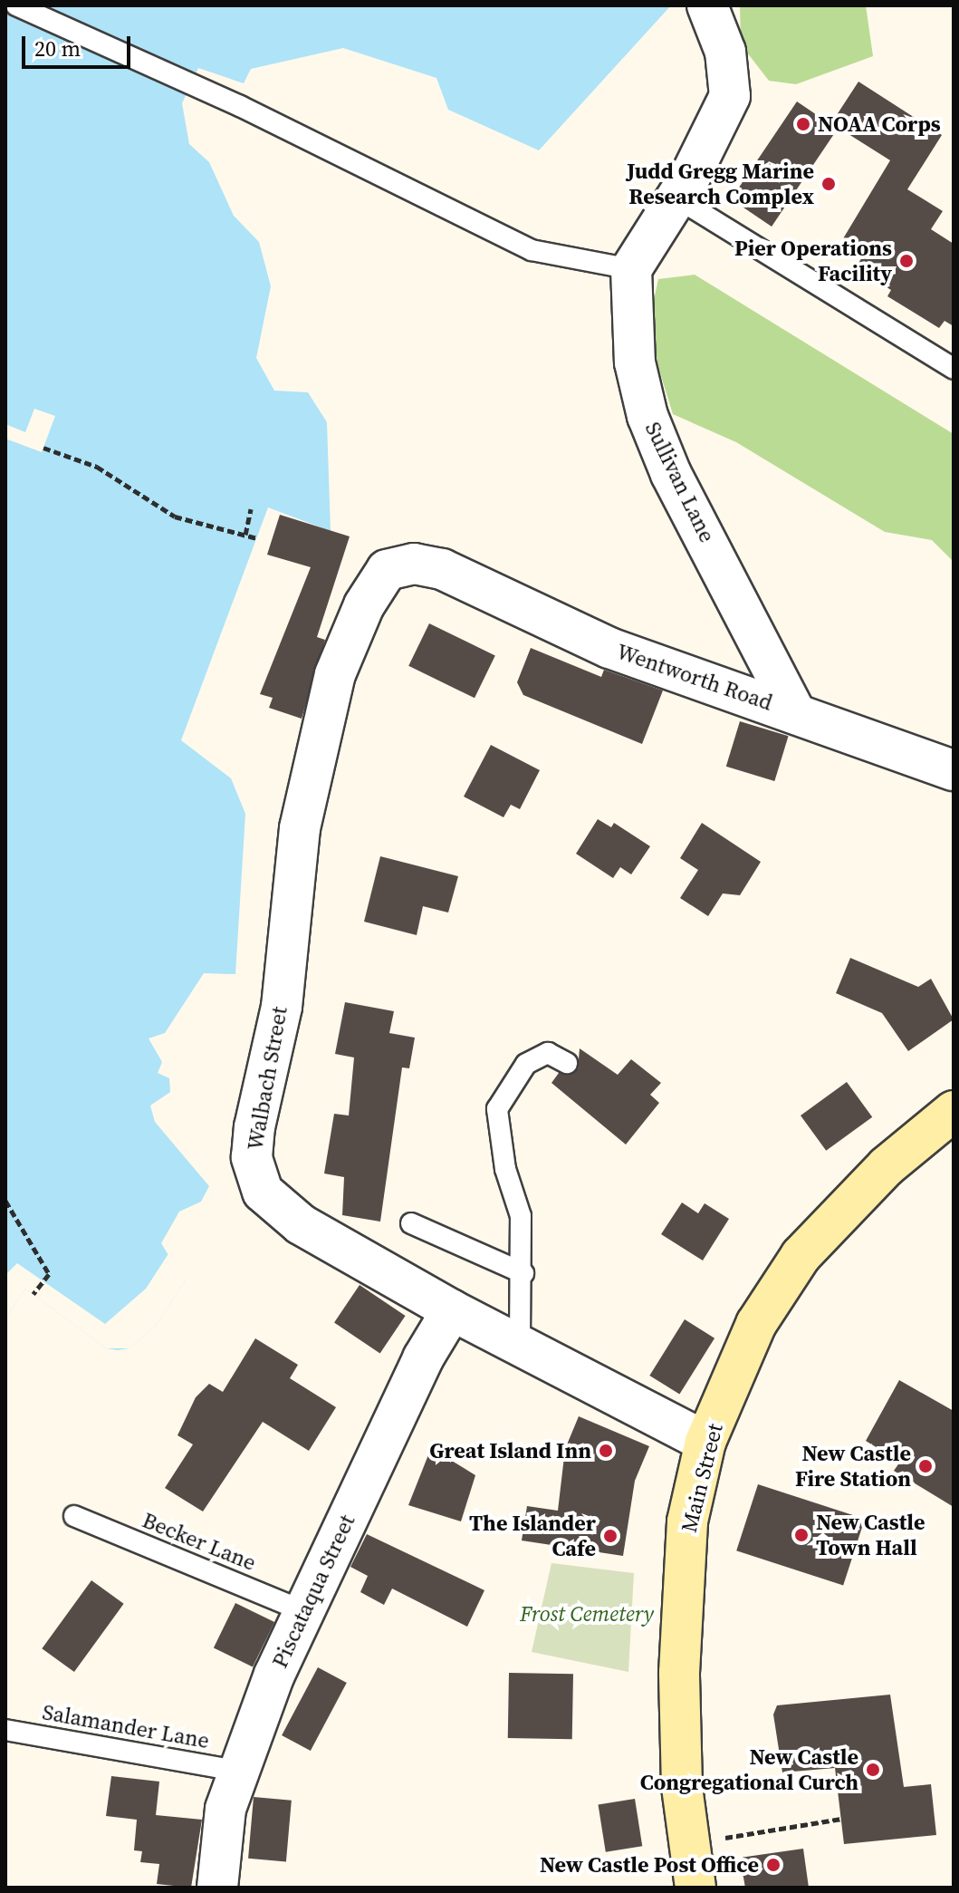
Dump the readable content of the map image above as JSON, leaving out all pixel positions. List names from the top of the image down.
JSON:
{
  "streets": {
    "main road": ["Main Street"],
    "street": [
      "Sullivan Lane",
      "Wentworth Road",
      "Walbach Street",
      "Piscataqua Street"
    ],
    "lane": ["Becker Lane", "Salamander Lane"]
  },
  "crossings": [
    ["Sullivan Lane", "Wentworth Road"],
    ["Wentworth Road", "Walbach Street"],
    ["Walbach Street", "Main Street"],
    ["Walbach Street", "Piscataqua Street"],
    ["Becker Lane", "Piscataqua Street"],
    ["Piscataqua Street", "Salamander Lane"]
  ],
  "parks": ["Frost Cemetery"],
  "places": [
    "NOAA Corps",
    "Judd Gregg Marine Research Complex",
    "Pier Operations Facility",
    "Great Island Inn",
    "New Castle Fire Station",
    "New Castle Town Hall",
    "The Islander Cafe",
    "New Castle Congregational Curch",
    "New Castle Post Office"
  ],
  "scale_bar": "20 m"
}
